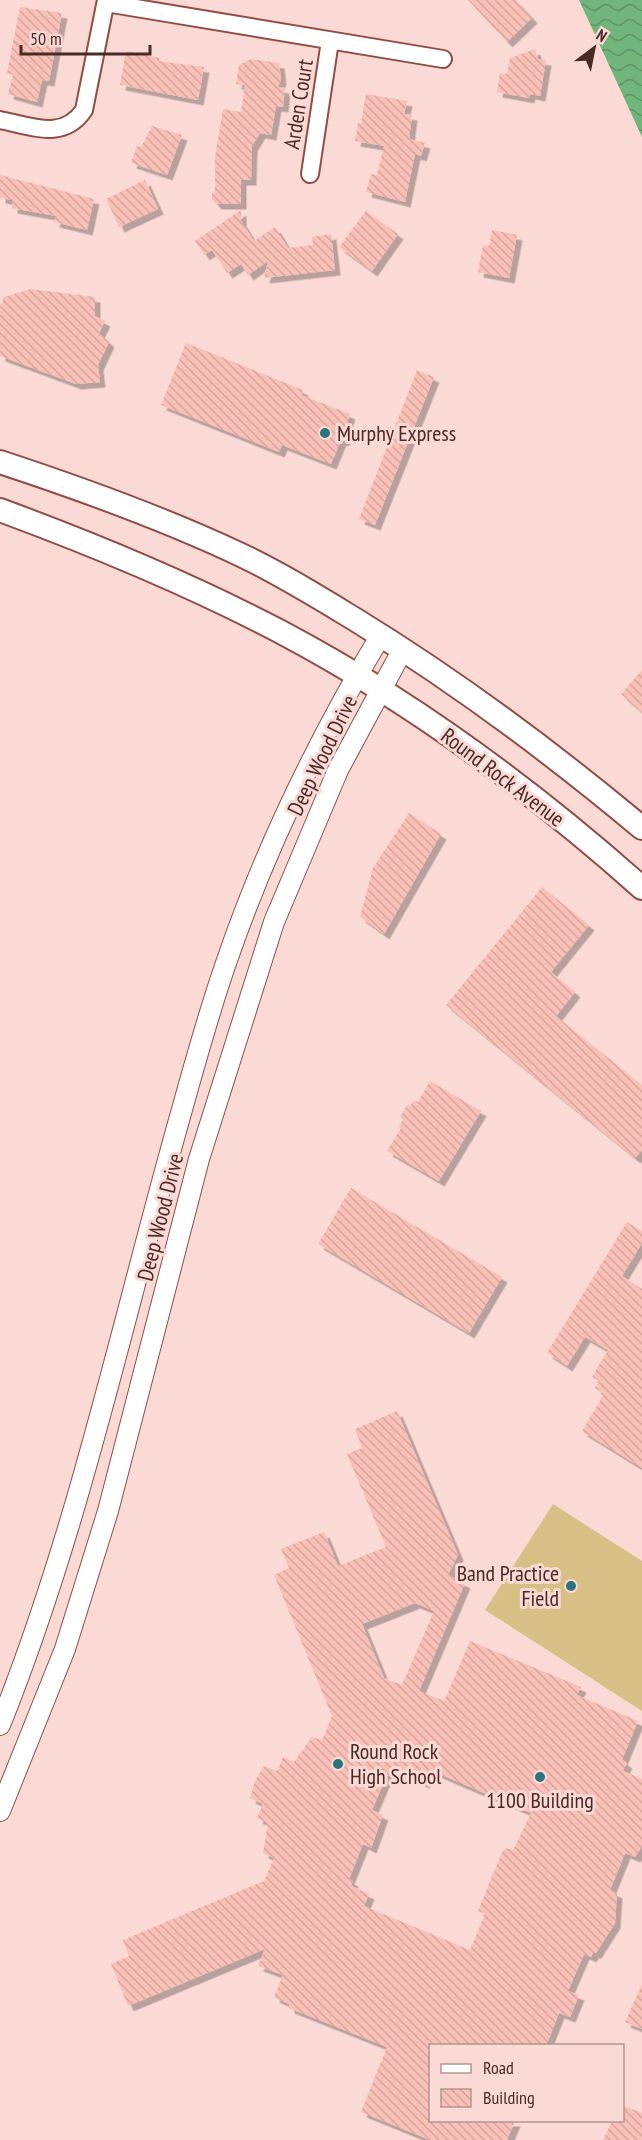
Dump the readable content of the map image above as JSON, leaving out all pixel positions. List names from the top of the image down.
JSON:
{
  "streets": {
    "main road": ["Round Rock Avenue"],
    "street": ["Arden Court", "Deep Wood Drive"]
  },
  "crossings": [
    ["Deep Wood Drive", "Round Rock Avenue"]
  ],
  "places": [
    "Murphy Express",
    "Band Practice Field",
    "Round Rock High School",
    "1100 Building"
  ],
  "legend": ["Road", "Building"],
  "scale_bar": "50 m",
  "north": "top right"
}
